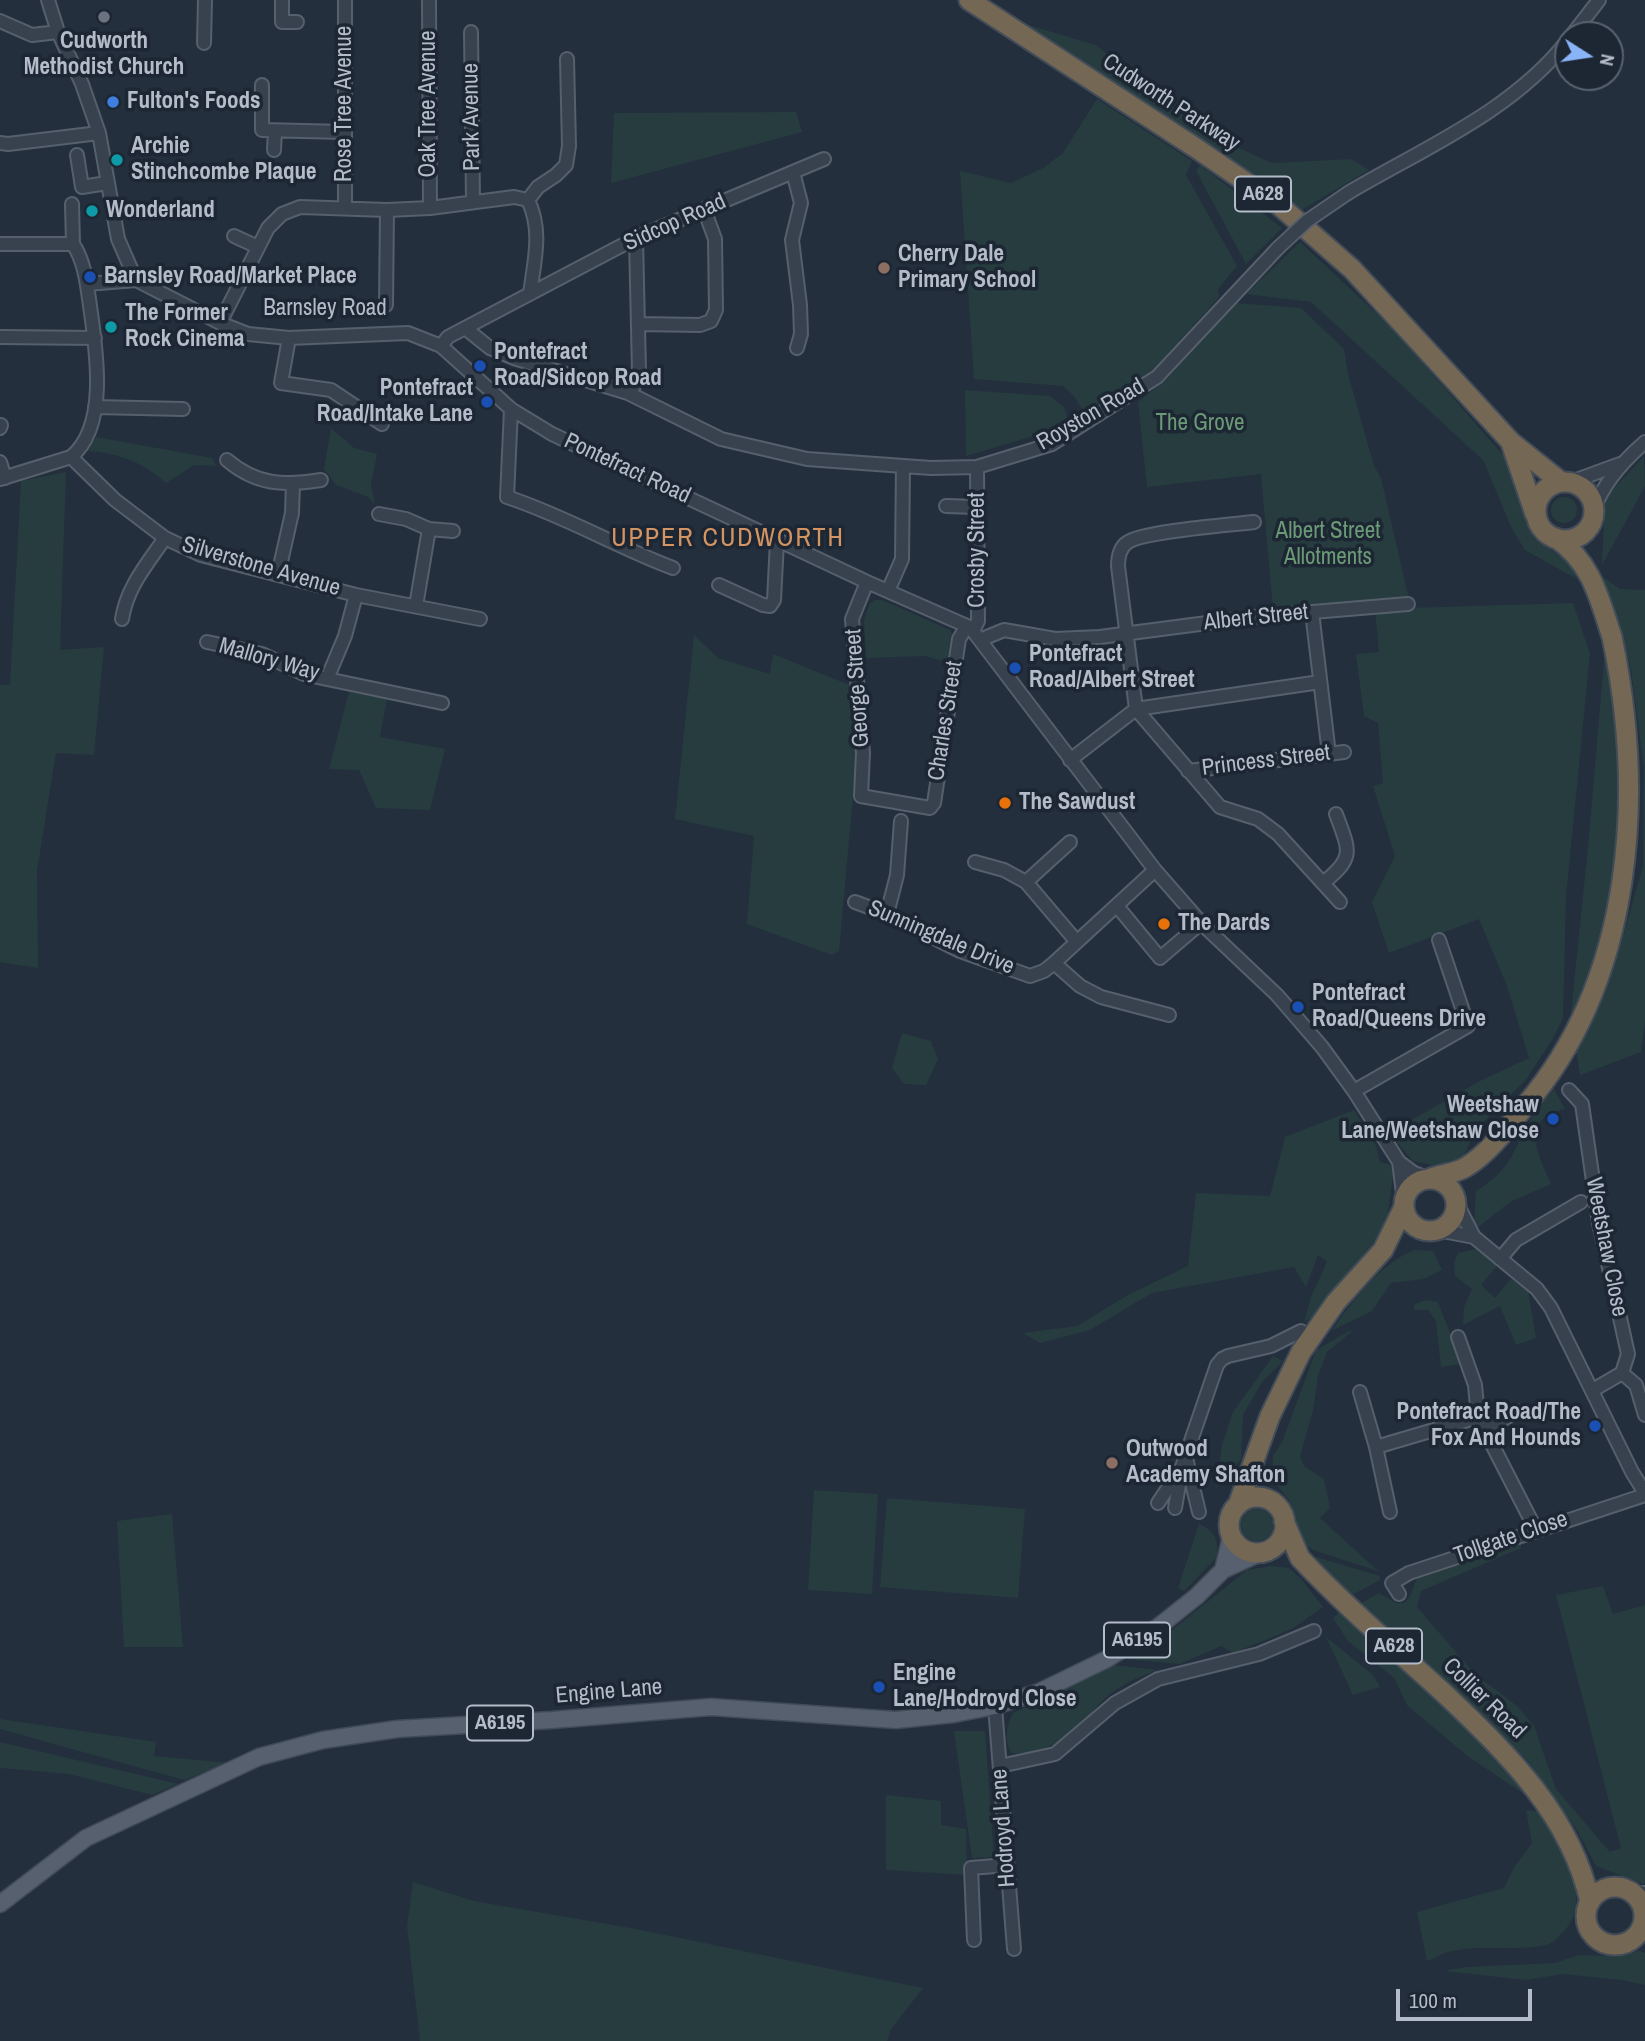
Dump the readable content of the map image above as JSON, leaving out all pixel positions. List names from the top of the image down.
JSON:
{
  "streets": {
    "highway": ["Cudworth Parkway", "A628", "Collier Road"],
    "main road": ["A6195", "Engine Lane"],
    "street": [
      "Rose Tree Avenue",
      "Oak Tree Avenue",
      "Park Avenue",
      "Sidcop Road",
      "Barnsley Road",
      "Royston Road",
      "Pontefract Road",
      "Crosby Street",
      "Silverstone Avenue",
      "Albert Street",
      "Mallory Way",
      "George Street",
      "Charles Street",
      "Princess Street",
      "Sunningdale Drive",
      "Weetshaw Close",
      "Tollgate Close",
      "Hodroyd Lane"
    ]
  },
  "crossings": [
    ["Cudworth Parkway", "A628"],
    ["Cudworth Parkway", "Pontefract Road"],
    ["Rose Tree Avenue", "Park Avenue"],
    ["Rose Tree Avenue", "Barnsley Road"],
    ["Oak Tree Avenue", "Park Avenue"],
    ["A628", "Pontefract Road"],
    ["A628", "Engine Lane"],
    ["A628", "Collier Road"],
    ["Sidcop Road", "Royston Road"],
    ["Barnsley Road", "Pontefract Road"],
    ["Royston Road", "Crosby Street"],
    ["Pontefract Road", "Crosby Street"],
    ["Pontefract Road", "Albert Street"],
    ["Pontefract Road", "George Street"],
    ["Pontefract Road", "Charles Street"],
    ["Pontefract Road", "Sunningdale Drive"],
    ["Crosby Street", "Albert Street"],
    ["Crosby Street", "Charles Street"],
    ["Silverstone Avenue", "Mallory Way"],
    ["Albert Street", "Charles Street"],
    ["George Street", "Charles Street"],
    ["Engine Lane", "Collier Road"],
    ["Engine Lane", "Hodroyd Lane"]
  ],
  "districts": ["UPPER CUDWORTH"],
  "parks": ["The Grove", "Albert Street Allotments"],
  "places": [
    "Cudworth Methodist Church",
    "Fulton's Foods",
    "Archie Stinchcombe Plaque",
    "Wonderland",
    "Cherry Dale Primary School",
    "Barnsley Road/Market Place",
    "The Former Rock Cinema",
    "Pontefract Road/Sidcop Road",
    "Pontefract Road/Intake Lane",
    "Pontefract Road/Albert Street",
    "The Sawdust",
    "The Dards",
    "Pontefract Road/Queens Drive",
    "Weetshaw Lane/Weetshaw Close",
    "Pontefract Road/The Fox And Hounds",
    "Outwood Academy Shafton",
    "Engine Lane/Hodroyd Close"
  ],
  "scale_bar": "100 m",
  "north": "right"
}
